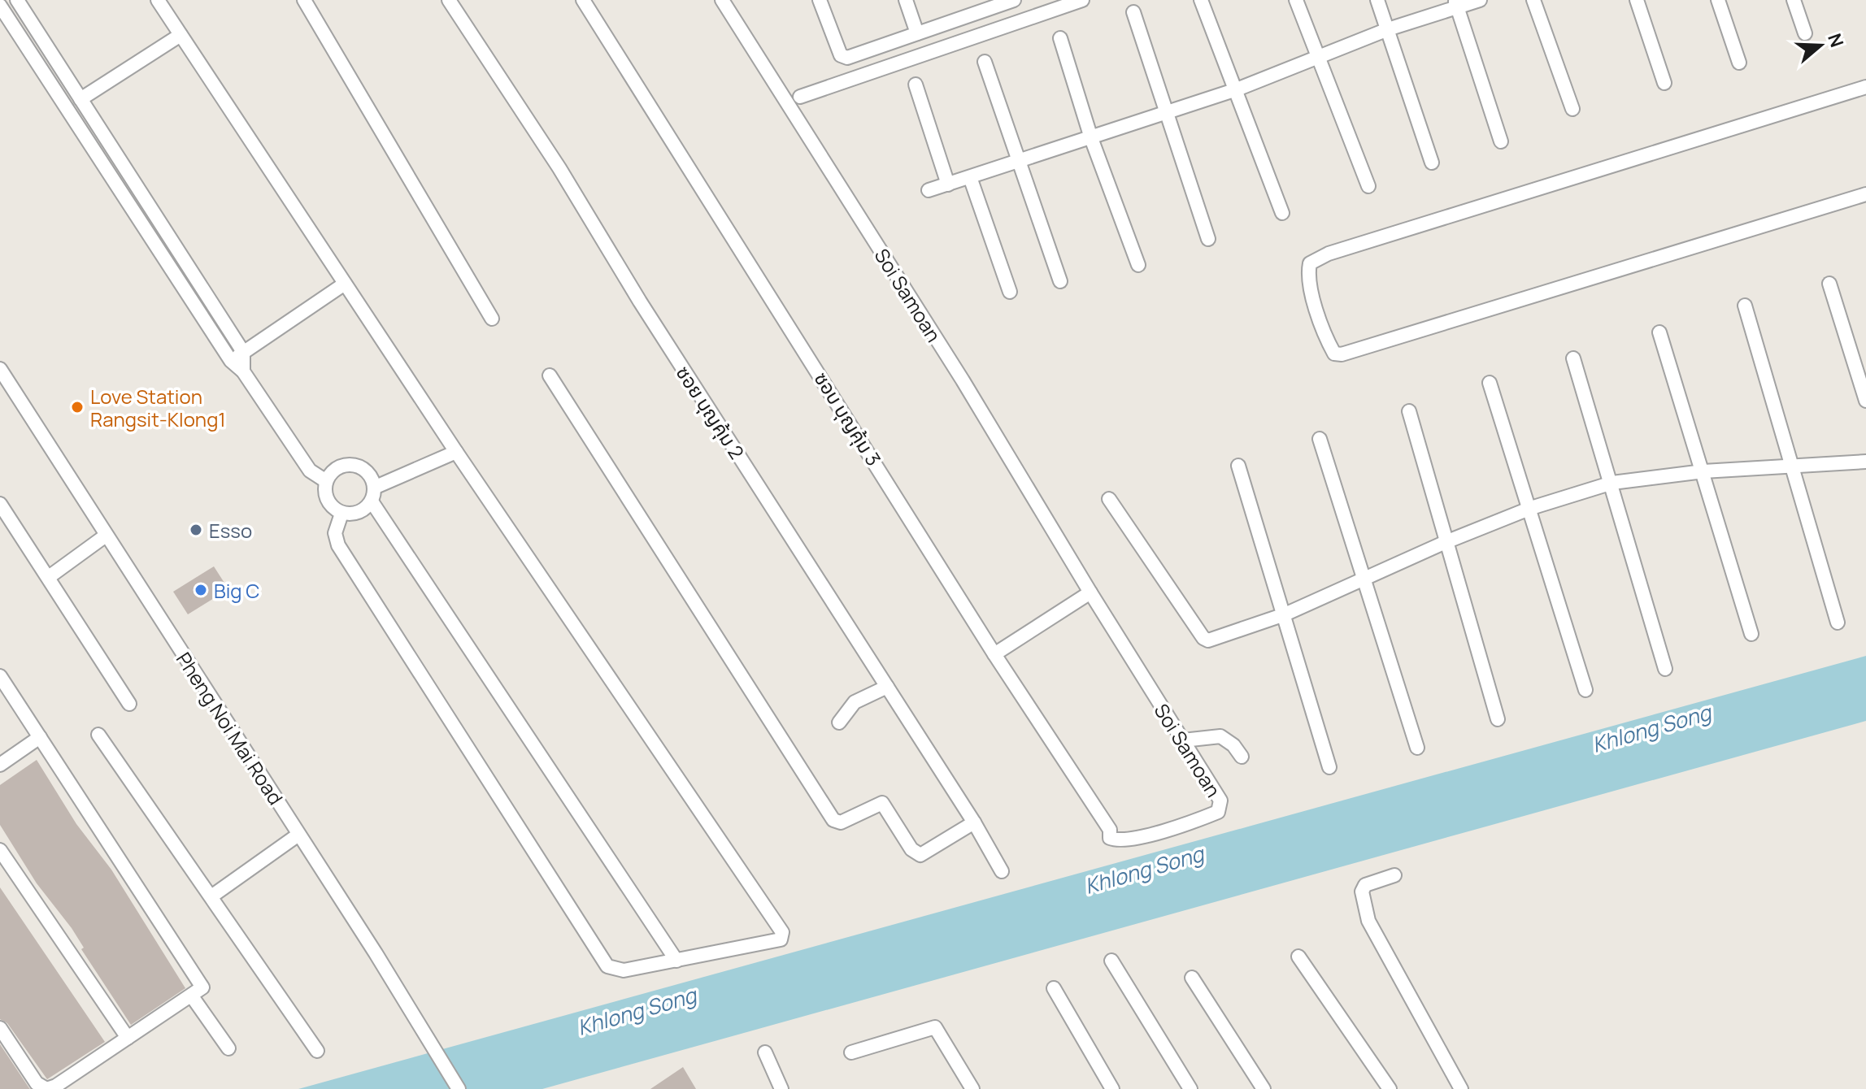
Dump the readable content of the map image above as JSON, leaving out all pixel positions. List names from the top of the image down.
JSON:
{
  "streets": {
    "street": [
      "Soi Samoan",
      "ซอย บุญคุ้ม 2",
      "ซอบ บุญคุ้ม 3",
      "Pheng Noi Mai Road"
    ]
  },
  "crossings": [
    ["Soi Samoan", "ซอบ บุญคุ้ม 3"]
  ],
  "water": ["Khlong Song"],
  "places": ["Love Station Rangsit-Klong1", "Esso", "Big C"],
  "north": "right"
}
